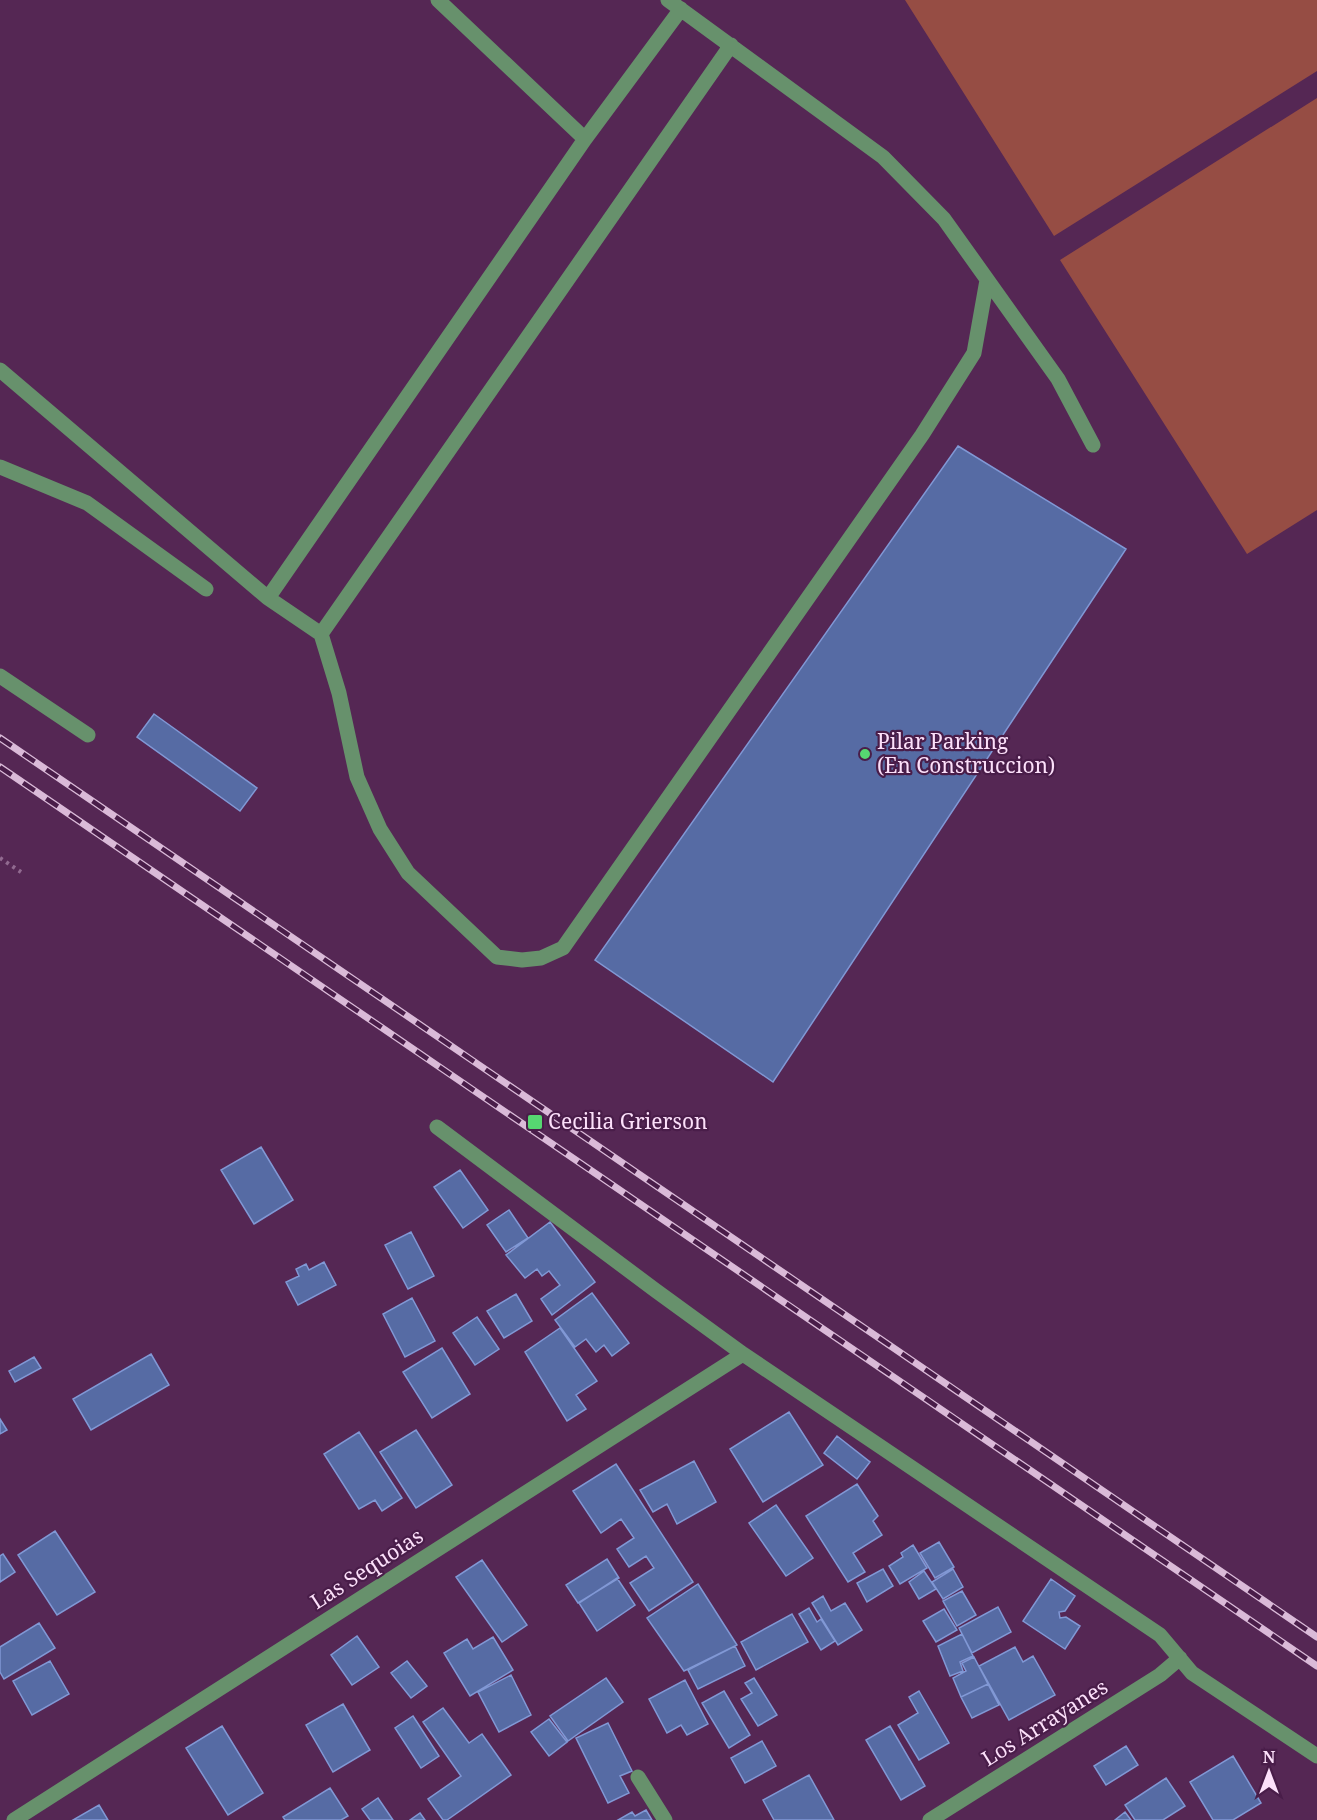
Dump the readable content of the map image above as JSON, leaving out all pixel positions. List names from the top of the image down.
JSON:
{
  "streets": {
    "street": ["Las Sequoias", "Los Arrayanes"]
  },
  "places": {
    "other": ["Pilar Parking (En Construccion)"],
    "transit": ["Cecilia Grierson"]
  },
  "north": "top"
}
